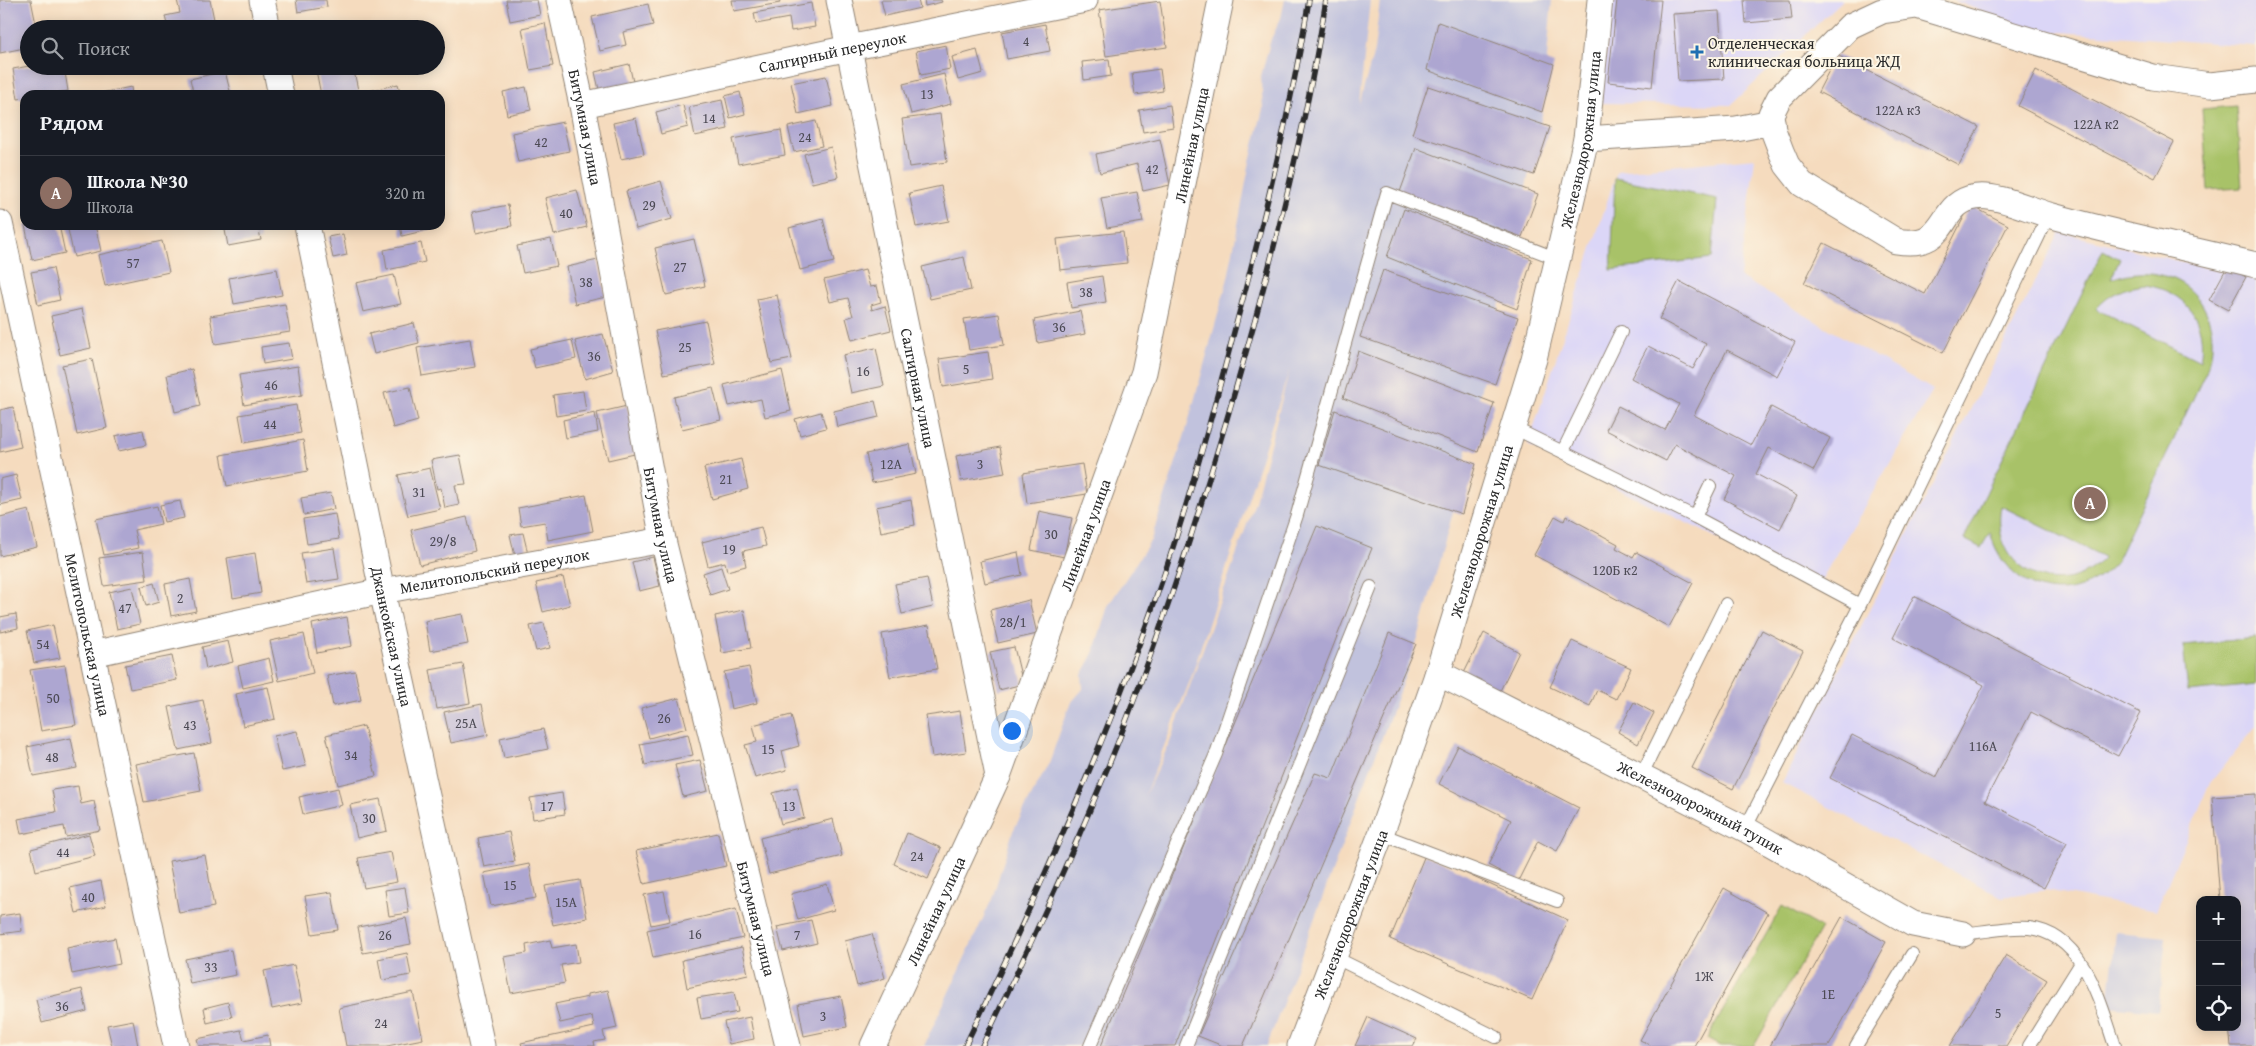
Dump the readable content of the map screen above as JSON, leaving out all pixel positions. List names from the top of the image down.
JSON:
{
  "streets": {
    "street": [
      "Салгирный переулок",
      "Битумная улица",
      "Железнодорожная улица",
      "Линейная улица",
      "Салгирная улица",
      "Мелитопольский переулок",
      "Мелитопольская улица",
      "Джанкойская улица",
      "Железнодорожный тупик"
    ]
  },
  "crossings": [
    ["Салгирный переулок", "Битумная улица"],
    ["Салгирный переулок", "Салгирная улица"],
    ["Битумная улица", "Мелитопольский переулок"],
    ["Железнодорожная улица", "Железнодорожный тупик"],
    ["Линейная улица", "Салгирная улица"],
    ["Мелитопольский переулок", "Мелитопольская улица"],
    ["Мелитопольский переулок", "Джанкойская улица"]
  ],
  "places": {
    "health": ["Отделенческая клиническая больница ЖД"]
  },
  "house_numbers": [
    "4",
    "13",
    "122А к3",
    "14",
    "122А к2",
    "24",
    "42",
    "42",
    "29",
    "40",
    "57",
    "27",
    "38",
    "38",
    "36",
    "25",
    "36",
    "5",
    "16",
    "46",
    "44",
    "12А",
    "3",
    "21",
    "31",
    "30",
    "29/8",
    "19",
    "120Б к2",
    "2",
    "47",
    "28/1",
    "54",
    "50",
    "26",
    "25А",
    "43",
    "116А",
    "15",
    "34",
    "48",
    "17",
    "13",
    "30",
    "44",
    "24",
    "15",
    "40",
    "15А",
    "16",
    "26",
    "7",
    "33",
    "1Ж",
    "1Е",
    "36",
    "5",
    "3",
    "24"
  ],
  "page": {
    "search": "Поиск",
    "heading": "Рядом",
    "list": [
      {
        "mark": "A",
        "name": "Школа №30",
        "note": "Школа",
        "value": "320 m"
      }
    ],
    "pins": "A",
    "map_buttons": ["+", "−"]
  }
}
